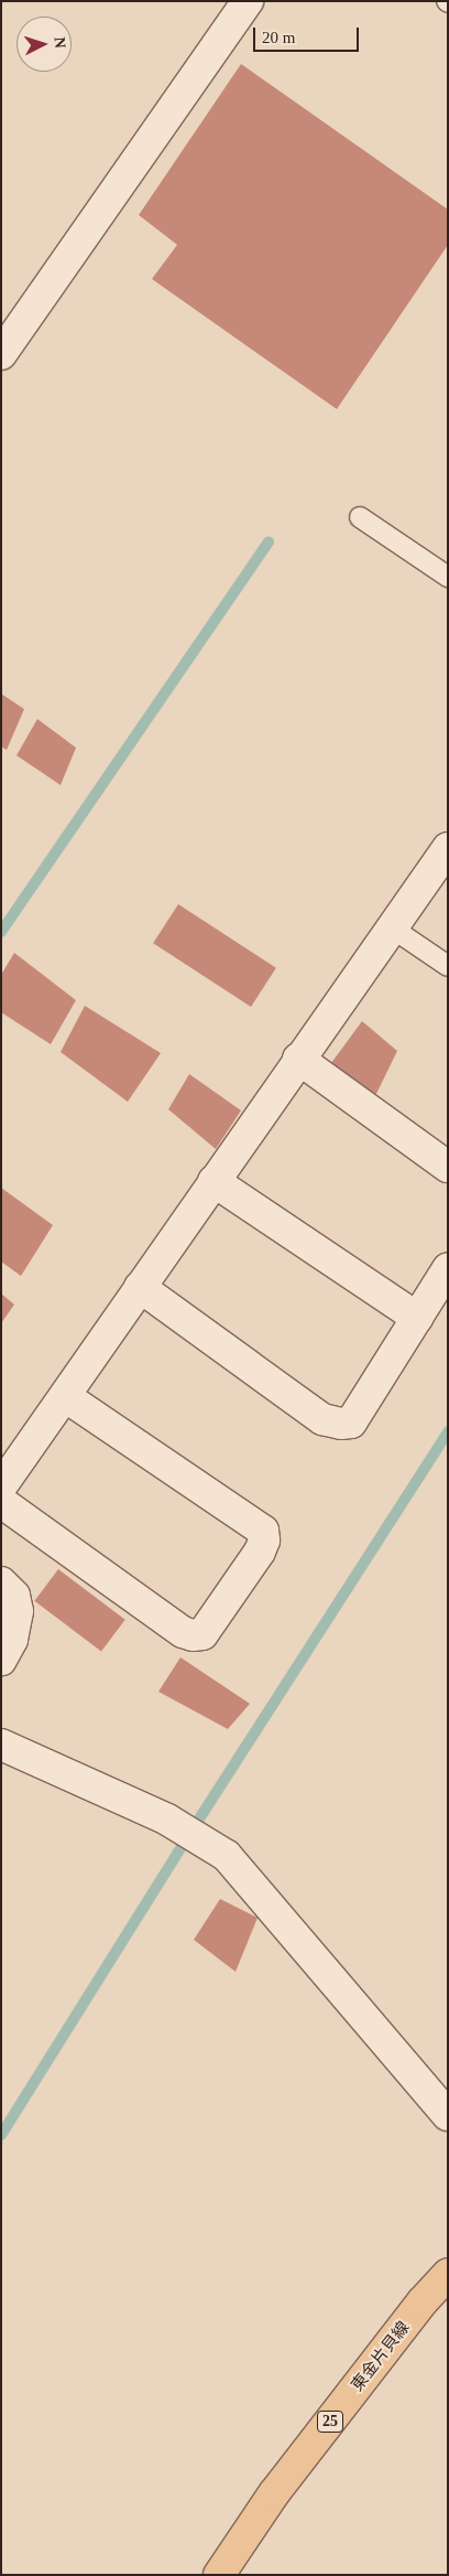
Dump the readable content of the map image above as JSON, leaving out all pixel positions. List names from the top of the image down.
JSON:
{
  "streets": {
    "main road": ["東金片貝線", "25"]
  },
  "scale_bar": "20 m",
  "north": "right"
}
